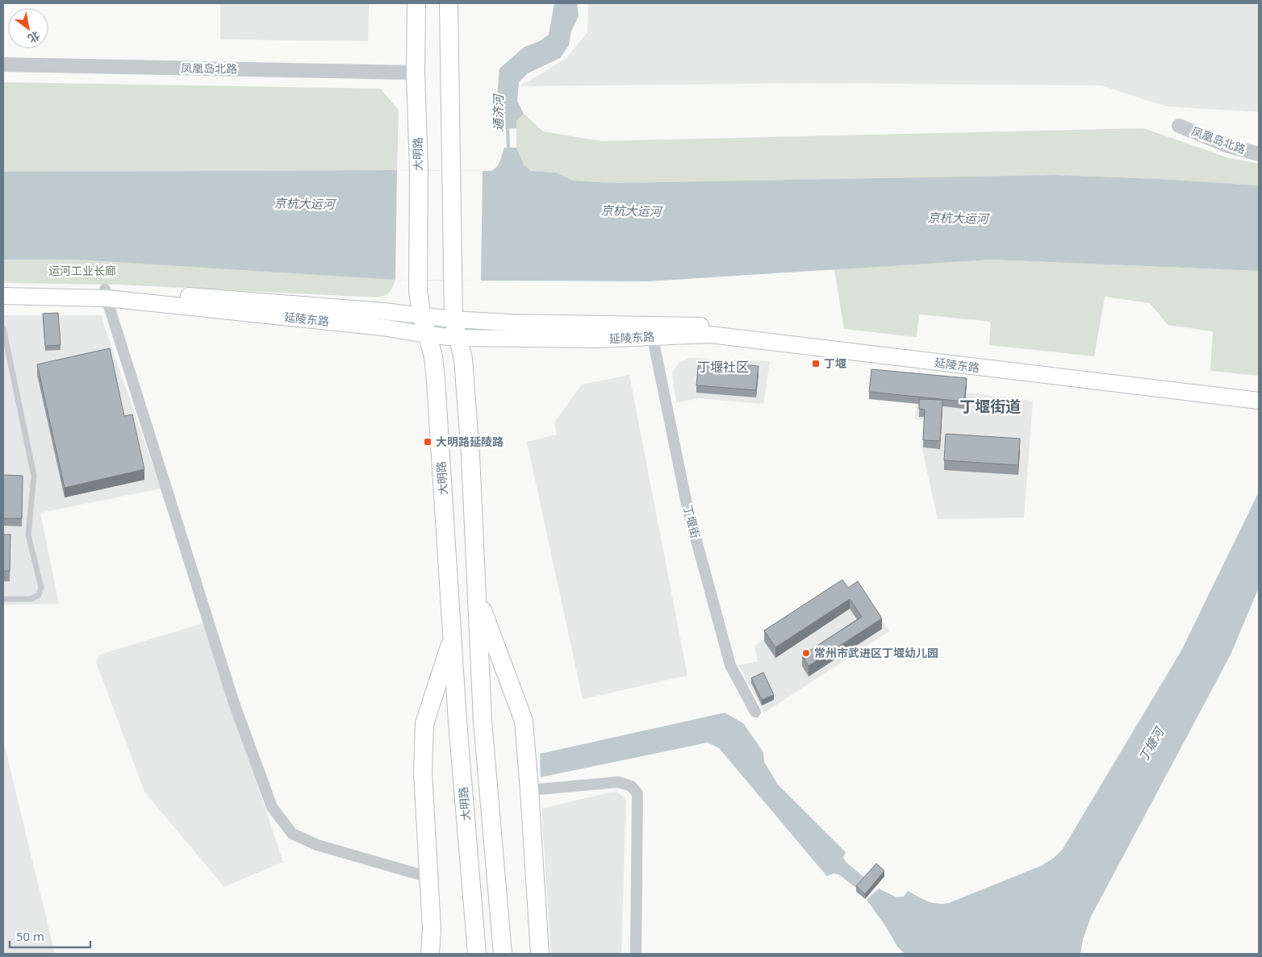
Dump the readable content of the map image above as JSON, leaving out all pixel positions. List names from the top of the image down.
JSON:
{
  "streets": {
    "main road": ["大明路", "延陵东路"],
    "street": ["凤凰岛北路", "丁堰街"]
  },
  "crossings": [
    ["凤凰岛北路", "大明路"],
    ["大明路", "延陵东路"],
    ["延陵东路", "丁堰街"]
  ],
  "districts": ["丁堰社区", "丁堰街道"],
  "water": ["通济河", "京杭大运河", "丁塘河"],
  "parks": ["运河工业长廊"],
  "places": {
    "transit": ["丁堰", "大明路延陵路"],
    "other": ["常州市武进区丁堰幼儿园"]
  },
  "scale_bar": "50 m",
  "north": "bottom right"
}
